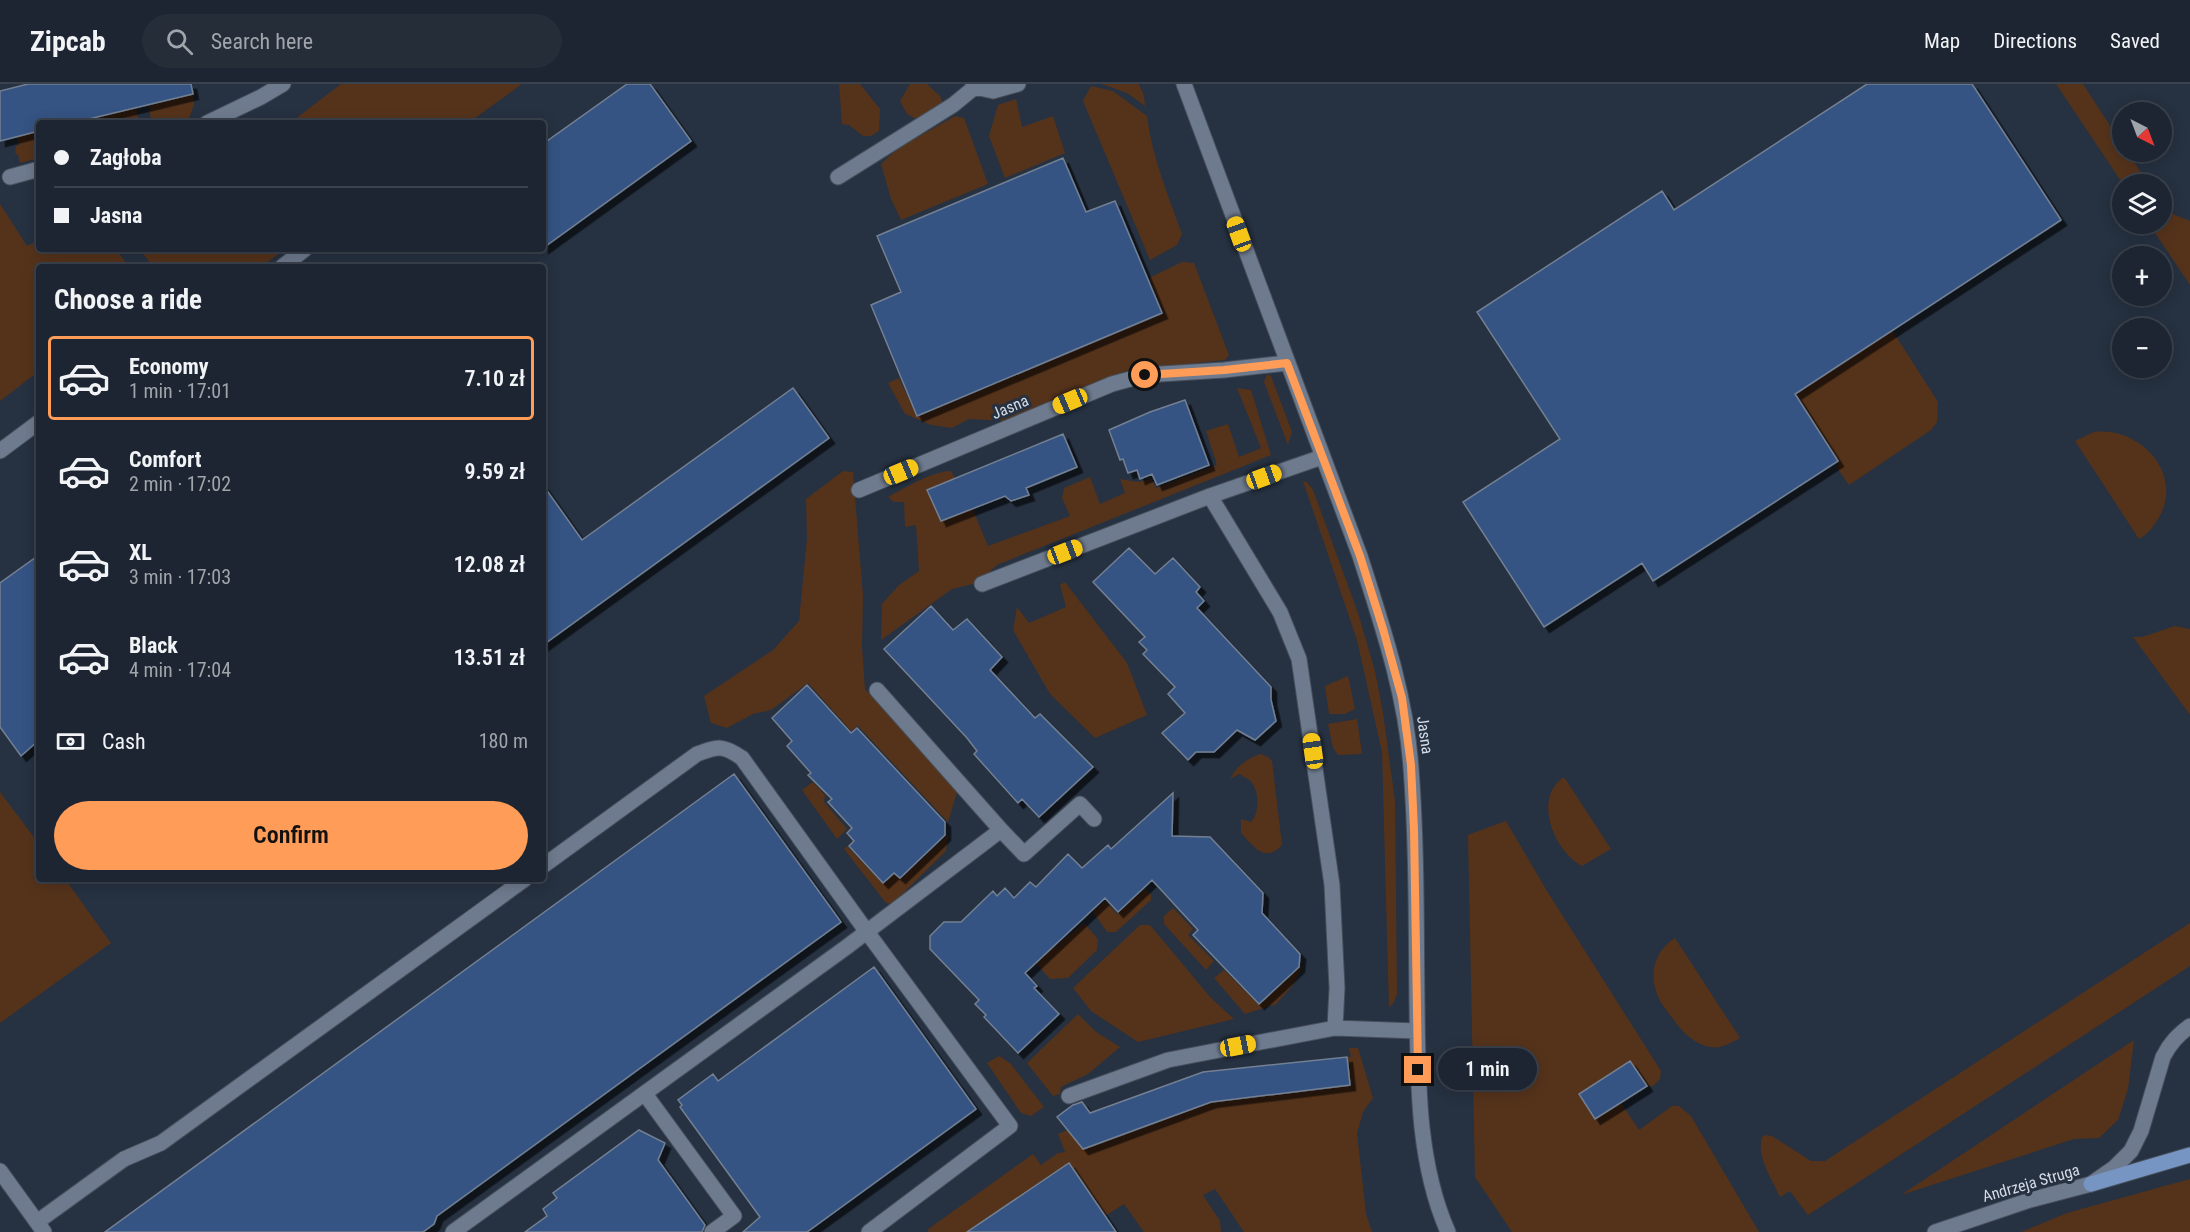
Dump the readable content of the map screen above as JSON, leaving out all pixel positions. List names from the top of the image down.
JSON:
{
  "streets": {
    "street": ["Jasna", "Andrzeja Struga"]
  },
  "north": "bottom right",
  "page": {
    "header": "Zipcab",
    "search": "Search here",
    "nav": ["Map", "Directions", "Saved"],
    "map_buttons": ["+", "−"],
    "banner": ["Zagłoba", "Jasna"],
    "heading": "Choose a ride",
    "list": [
      {
        "name": "Economy",
        "note": "1 min · 17:01",
        "value": "7.10 zł"
      },
      {
        "name": "Comfort",
        "note": "2 min · 17:02",
        "value": "9.59 zł"
      },
      {
        "name": "XL",
        "note": "3 min · 17:03",
        "value": "12.08 zł"
      },
      {
        "name": "Black",
        "note": "4 min · 17:04",
        "value": "13.51 zł"
      }
    ],
    "pay": ["Cash", "180 m"],
    "buttons": "Confirm",
    "bubble": "1 min"
  }
}
